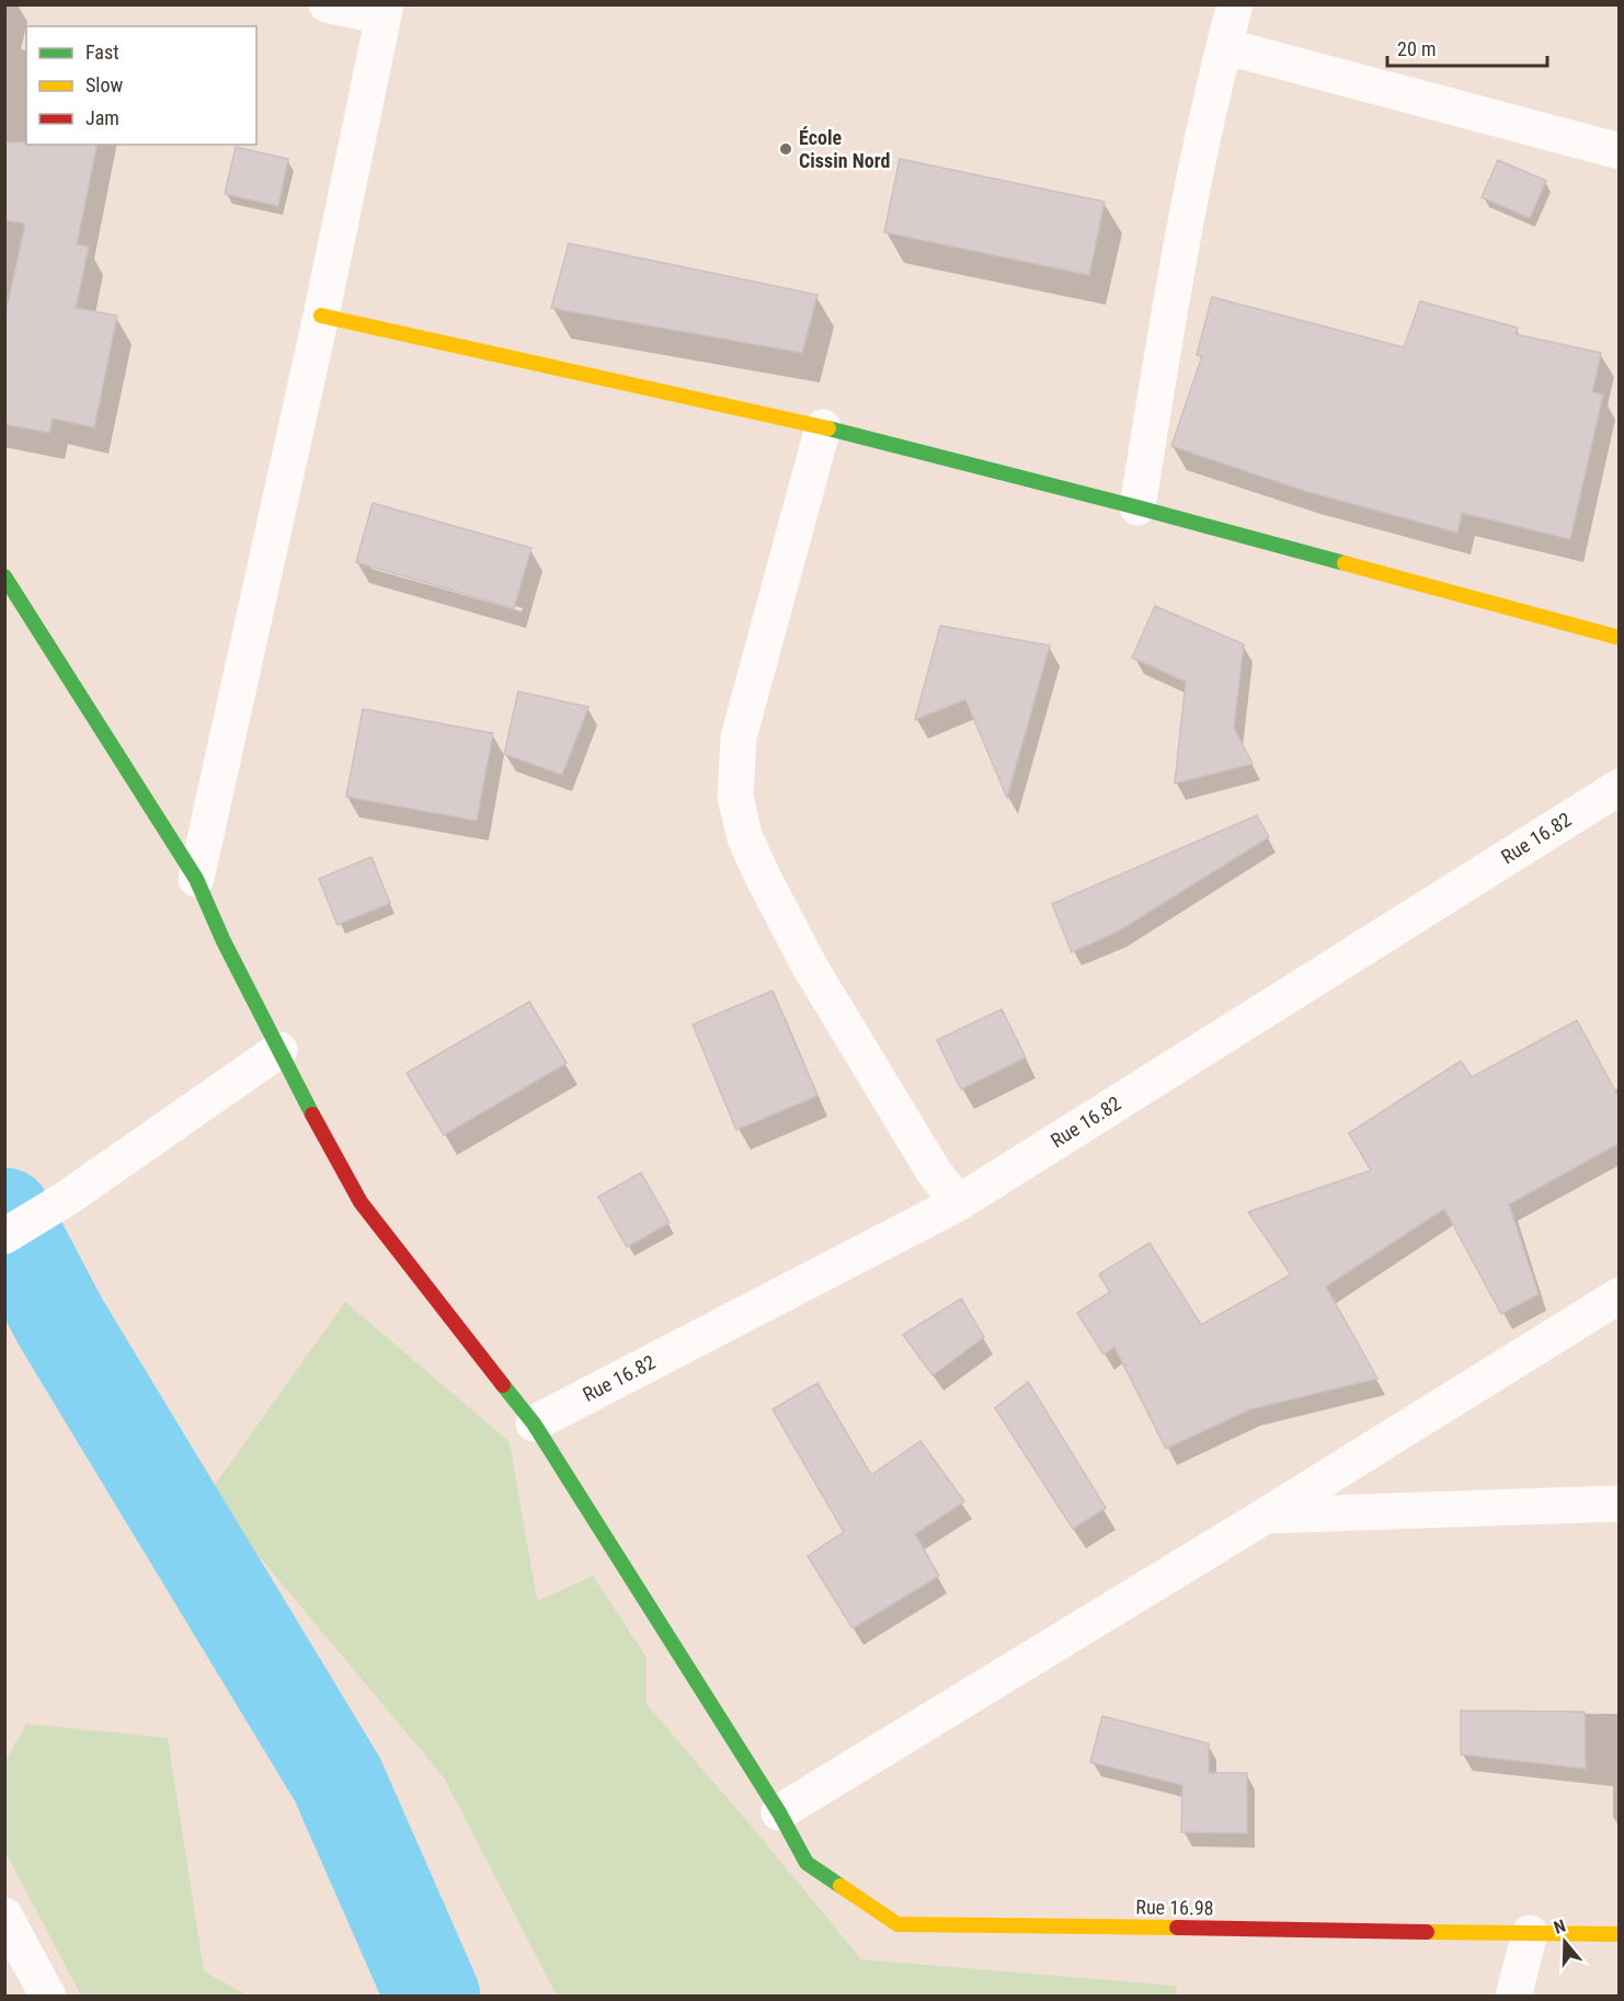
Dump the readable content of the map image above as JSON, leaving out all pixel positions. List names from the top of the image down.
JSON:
{
  "streets": {
    "street": ["Rue 16.82", "Rue 16.98"]
  },
  "crossings": [
    ["Rue 16.82", "Rue 16.98"]
  ],
  "places": ["École Cissin Nord"],
  "legend": ["Fast", "Slow", "Jam"],
  "scale_bar": "20 m",
  "north": "top"
}
